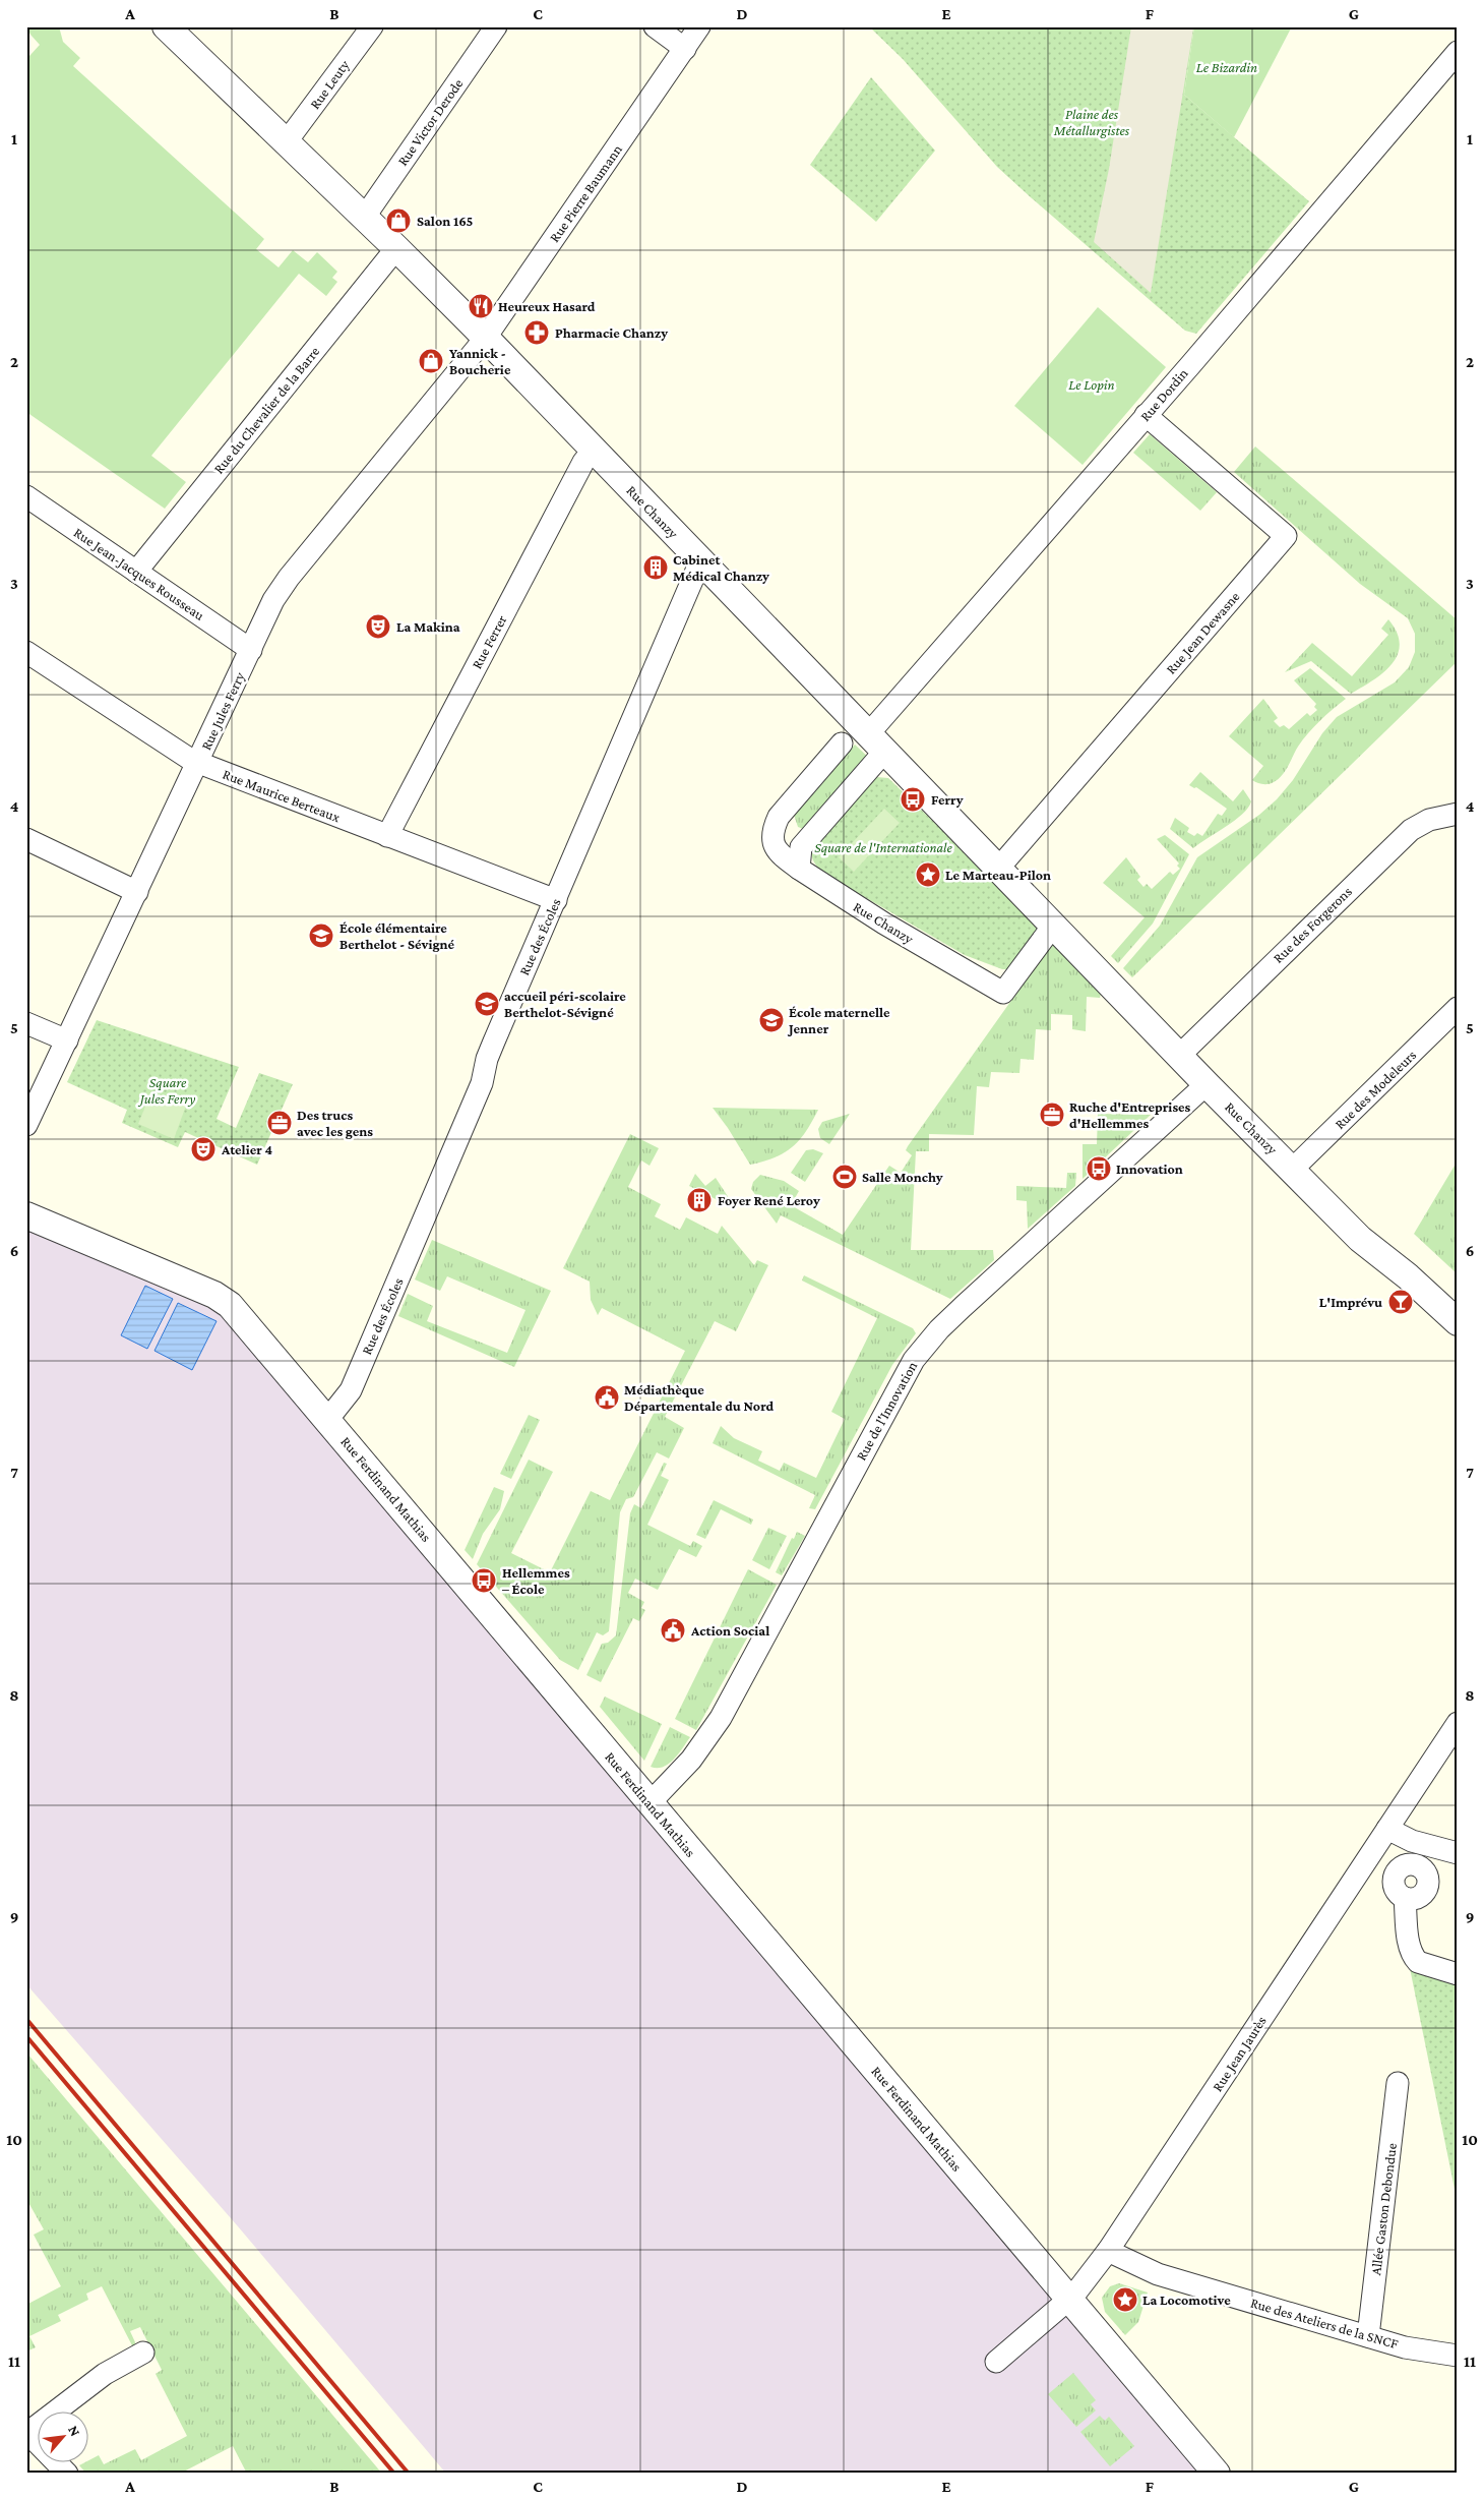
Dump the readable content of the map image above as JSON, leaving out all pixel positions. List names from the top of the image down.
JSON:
{
  "streets": {
    "street": [
      "Rue Leuty",
      "Rue Victor Derode",
      "Rue Pierre Baumann",
      "Rue Dordin",
      "Rue du Chevalier de la Barre",
      "Rue Chanzy",
      "Rue Jean-Jacques Rousseau",
      "Rue Jean Dewasne",
      "Rue Ferrer",
      "Rue Jules Ferry",
      "Rue Maurice Berteaux",
      "Rue des Forgerons",
      "Rue des Écoles",
      "Rue des Modeleurs",
      "Rue de l'Innovation",
      "Rue Ferdinand Mathias",
      "Rue Jean Jaurès",
      "Allée Gaston Debondue",
      "Rue des Ateliers de la SNCF"
    ]
  },
  "crossings": [
    ["Rue Leuty", "Rue Chanzy"],
    ["Rue Victor Derode", "Rue Chanzy"],
    ["Rue Pierre Baumann", "Rue Chanzy"],
    ["Rue Pierre Baumann", "Rue Jules Ferry"],
    ["Rue Dordin", "Rue Chanzy"],
    ["Rue Dordin", "Rue Jean Dewasne"],
    ["Rue du Chevalier de la Barre", "Rue Chanzy"],
    ["Rue du Chevalier de la Barre", "Rue Jean-Jacques Rousseau"],
    ["Rue Chanzy", "Rue Jean Dewasne"],
    ["Rue Chanzy", "Rue Ferrer"],
    ["Rue Chanzy", "Rue Jules Ferry"],
    ["Rue Chanzy", "Rue des Forgerons"],
    ["Rue Chanzy", "Rue des Écoles"],
    ["Rue Chanzy", "Rue des Modeleurs"],
    ["Rue Chanzy", "Rue de l'Innovation"],
    ["Rue Jean-Jacques Rousseau", "Rue Jules Ferry"],
    ["Rue Ferrer", "Rue Maurice Berteaux"],
    ["Rue Jules Ferry", "Rue Maurice Berteaux"],
    ["Rue Maurice Berteaux", "Rue des Écoles"],
    ["Rue des Écoles", "Rue Ferdinand Mathias"],
    ["Rue de l'Innovation", "Rue Ferdinand Mathias"],
    ["Rue Ferdinand Mathias", "Rue Jean Jaurès"],
    ["Rue Jean Jaurès", "Rue des Ateliers de la SNCF"],
    ["Allée Gaston Debondue", "Rue des Ateliers de la SNCF"]
  ],
  "parks": [
    "Le Bizardin",
    "Plaine des Métallurgistes",
    "Le Lopin",
    "Square de l'Internationale",
    "Square Jules Ferry"
  ],
  "places": {
    "shop": ["Salon 165", "Yannick - Boucherie"],
    "restaurant": ["Heureux Hasard"],
    "pharmacy": ["Pharmacie Chanzy"],
    "building": ["Cabinet Médical Chanzy", "Foyer René Leroy"],
    "theatre": ["La Makina", "Atelier 4"],
    "bus stop": ["Ferry", "Innovation", "Hellemmes – École"],
    "place": ["Le Marteau-Pilon", "La Locomotive"],
    "school or university": ["École élémentaire Berthelot - Sévigné", "accueil péri-scolaire Berthelot-Sévigné", "École maternelle Jenner"],
    "office": ["Ruche d'Entreprises d'Hellemmes", "Des trucs avec les gens"],
    "sports": ["Salle Monchy"],
    "bar": ["L'Imprévu"],
    "public building": ["Médiathèque Départementale du Nord", "Action Social"]
  },
  "north": "top right",
  "grid": {
    "columns": [
      "A",
      "B",
      "C",
      "D",
      "E",
      "F",
      "G"
    ],
    "rows": [
      "1",
      "2",
      "3",
      "4",
      "5",
      "6",
      "7",
      "8",
      "9",
      "10",
      "11"
    ]
  }
}
